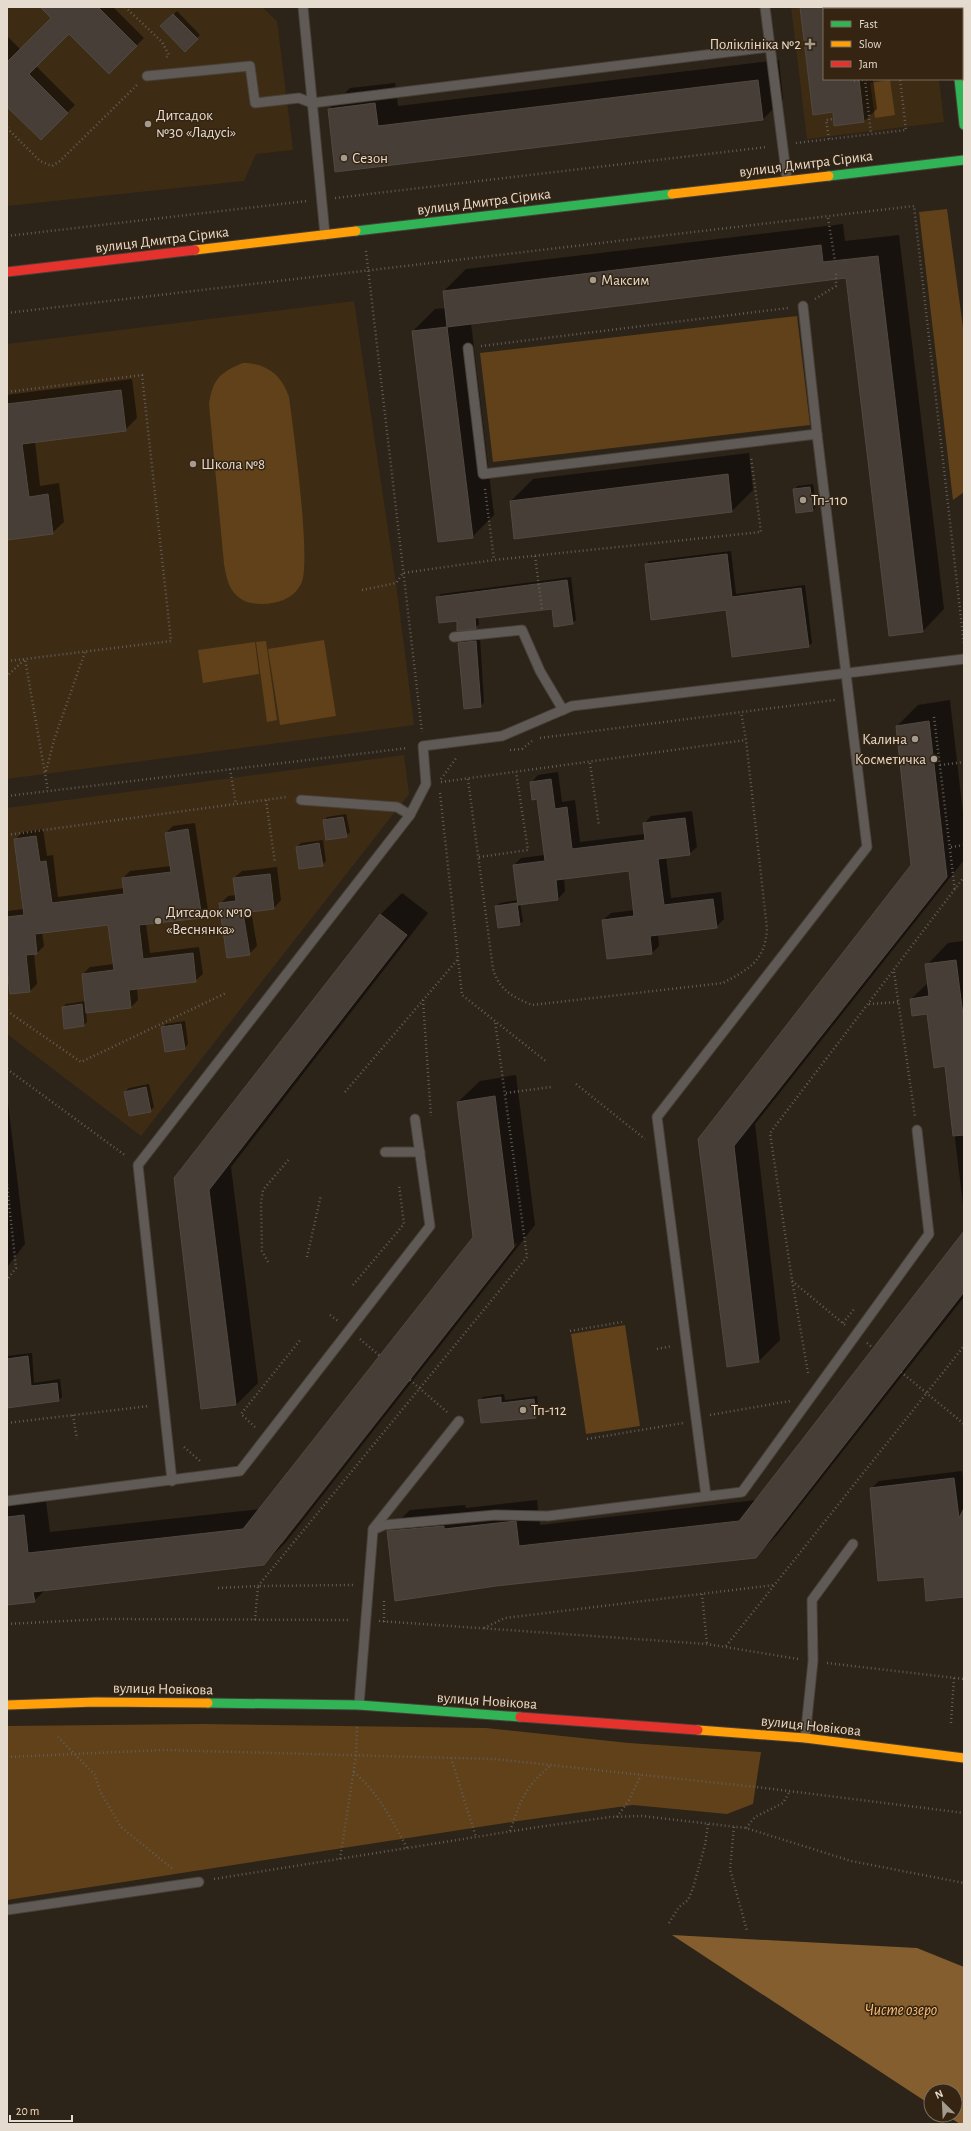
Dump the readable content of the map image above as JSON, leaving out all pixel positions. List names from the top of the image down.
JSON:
{
  "streets": {
    "main road": ["вулиця Дмитра Сірика", "вулиця Новікова"]
  },
  "water": ["Чисте озеро"],
  "places": {
    "health": ["Поліклініка №2"],
    "other": [
      "Дитсадок №30 «Ладусі»",
      "Сезон",
      "Максим",
      "Школа №8",
      "Тп-110",
      "Калина",
      "Косметичка",
      "Дитсадок №10 «Веснянка»",
      "Тп-112"
    ]
  },
  "legend": ["Fast", "Slow", "Jam"],
  "scale_bar": "20 m",
  "north": "top left"
}
